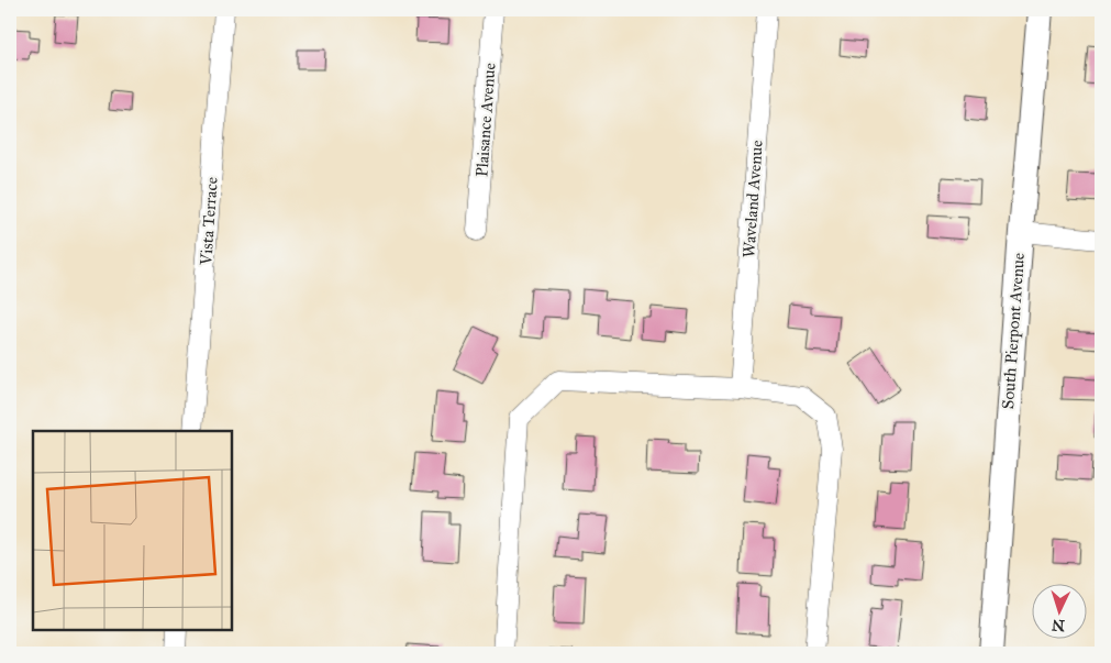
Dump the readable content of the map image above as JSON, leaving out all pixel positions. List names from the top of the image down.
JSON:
{
  "streets": {
    "street": [
      "Plaisance Avenue",
      "Waveland Avenue",
      "Vista Terrace",
      "South Pierpont Avenue"
    ]
  },
  "north": "bottom"
}
